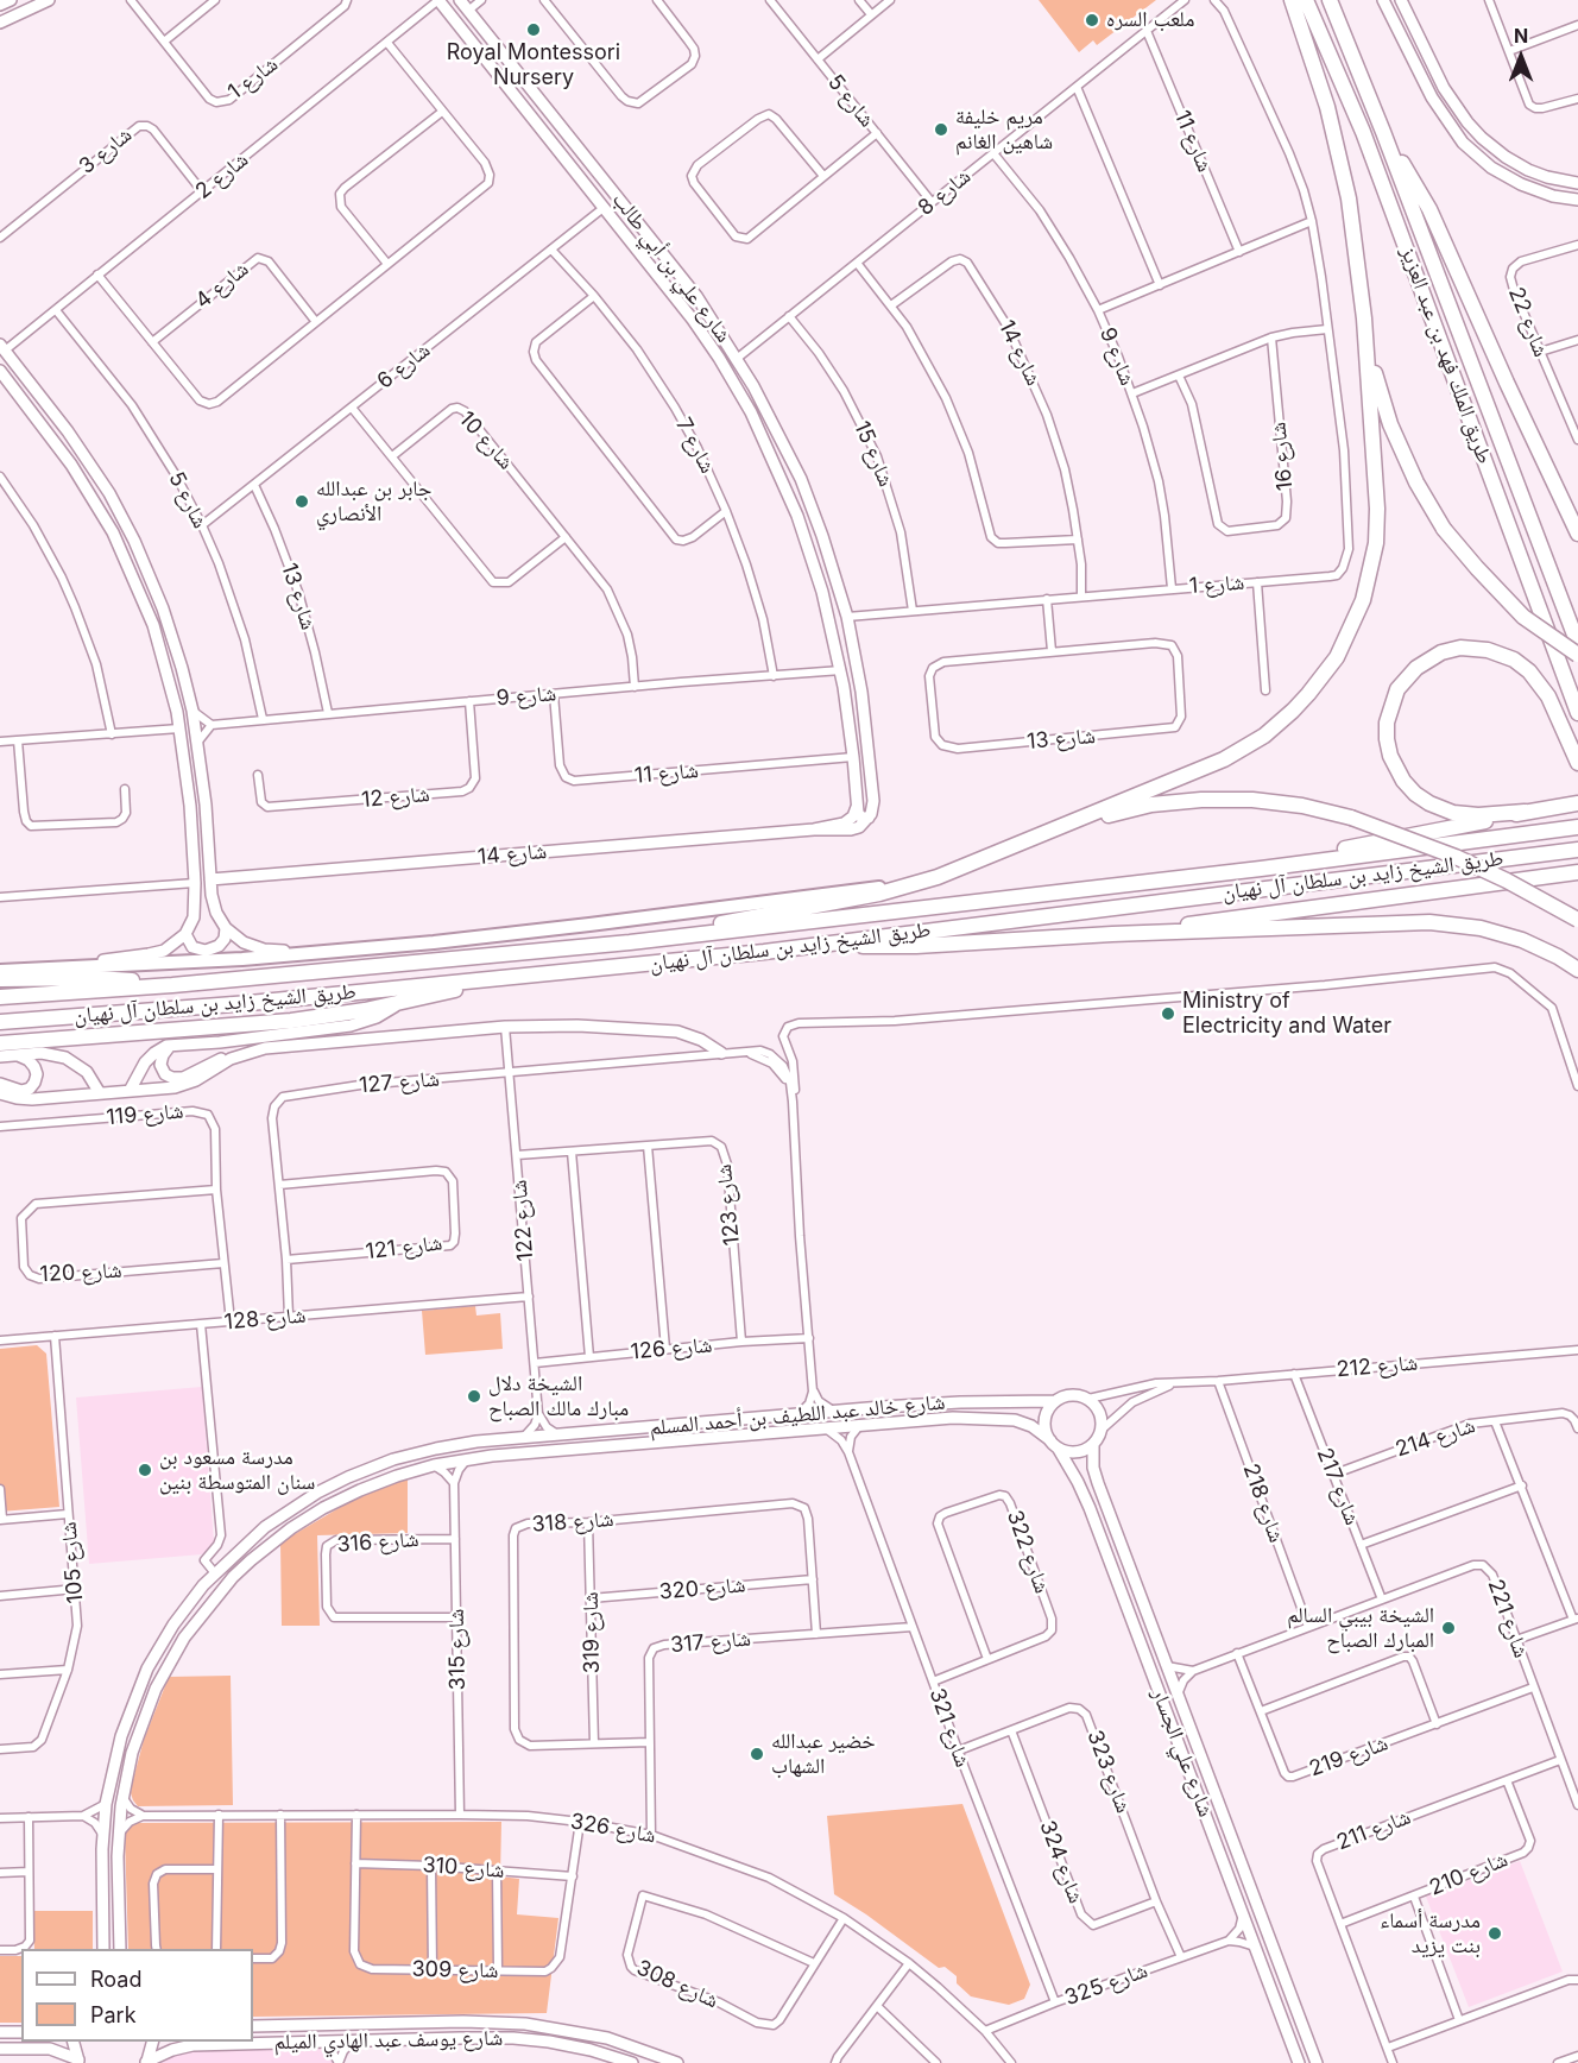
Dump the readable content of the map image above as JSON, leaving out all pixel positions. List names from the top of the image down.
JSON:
{
  "streets": {
    "highway": ["طريق الملك فهد بن عبد العزيز", "طريق الشيخ زايد بن سلطان آل نهيان"],
    "street": [
      "شارع 1",
      "شارع 5",
      "شارع 11",
      "شارع 3",
      "شارع 2",
      "شارع 8",
      "شارع علي بن أبي طالب",
      "شارع 4",
      "شارع 22",
      "شارع 14",
      "شارع 9",
      "شارع 6",
      "شارع 10",
      "شارع 7",
      "شارع 15",
      "شارع 16",
      "شارع 13",
      "شارع 12",
      "شارع 127",
      "شارع 119",
      "شارع 123",
      "شارع 122",
      "شارع 121",
      "شارع 120",
      "شارع 128",
      "شارع 126",
      "شارع 212",
      "شارع خالد عبد اللطيف بن أحمد المسلم",
      "شارع 214",
      "شارع 217",
      "شارع 218",
      "شارع 318",
      "شارع 316",
      "شارع 322",
      "شارع 105",
      "شارع 320",
      "شارع 221",
      "شارع 319",
      "شارع 317",
      "شارع 315",
      "شارع 321",
      "شارع علي الجسار",
      "شارع 219",
      "شارع 323",
      "شارع 326",
      "شارع 211",
      "شارع 324",
      "شارع 310",
      "شارع 210",
      "شارع 309",
      "شارع 308",
      "شارع 325",
      "شارع يوسف عبد الهادي الميلم"
    ]
  },
  "crossings": [
    ["شارع 1", "شارع علي بن أبي طالب"],
    ["شارع 1", "شارع 14"],
    ["شارع 1", "شارع 9"],
    ["شارع 1", "شارع 15"],
    ["شارع 5", "شارع 2"],
    ["شارع 5", "شارع 8"],
    ["شارع 5", "شارع 9"],
    ["شارع 5", "شارع 6"],
    ["شارع 11", "شارع 8"],
    ["شارع 11", "شارع علي بن أبي طالب"],
    ["شارع 11", "شارع 9"],
    ["شارع 3", "شارع 2"],
    ["شارع 2", "شارع علي بن أبي طالب"],
    ["شارع 8", "شارع علي بن أبي طالب"],
    ["شارع 8", "شارع 9"],
    ["شارع 8", "شارع 15"],
    ["شارع علي بن أبي طالب", "شارع 14"],
    ["شارع علي بن أبي طالب", "شارع 9"],
    ["شارع علي بن أبي طالب", "شارع 6"],
    ["شارع 9", "شارع 10"],
    ["شارع 9", "شارع 7"],
    ["شارع 9", "شارع 13"],
    ["شارع 9", "شارع 12"],
    ["شارع 6", "شارع 7"],
    ["شارع 6", "شارع 13"],
    ["شارع 127", "شارع 122"],
    ["شارع 127", "شارع 121"],
    ["شارع 127", "شارع 128"],
    ["شارع 127", "شارع 126"],
    ["شارع 119", "شارع 120"],
    ["شارع 119", "شارع 128"],
    ["شارع 123", "شارع 122"],
    ["شارع 123", "شارع 126"],
    ["شارع 122", "شارع 128"],
    ["شارع 122", "شارع 126"],
    ["شارع 128", "شارع 105"],
    ["شارع 212", "شارع خالد عبد اللطيف بن أحمد المسلم"],
    ["شارع 212", "شارع 217"],
    ["شارع 212", "شارع 218"],
    ["شارع 212", "شارع علي الجسار"],
    ["شارع خالد عبد اللطيف بن أحمد المسلم", "شارع 321"],
    ["شارع خالد عبد اللطيف بن أحمد المسلم", "شارع علي الجسار"],
    ["شارع 214", "شارع 217"],
    ["شارع 217", "شارع 221"],
    ["شارع 218", "شارع 221"],
    ["شارع 318", "شارع 320"],
    ["شارع 318", "شارع 319"],
    ["شارع 318", "شارع 317"],
    ["شارع 316", "شارع 315"],
    ["شارع 322", "شارع 321"],
    ["شارع 320", "شارع 319"],
    ["شارع 221", "شارع 219"],
    ["شارع 221", "شارع 211"],
    ["شارع 317", "شارع 321"],
    ["شارع 317", "شارع 326"],
    ["شارع 315", "شارع 326"],
    ["شارع 321", "شارع 323"],
    ["شارع 321", "شارع 325"],
    ["شارع 323", "شارع 324"],
    ["شارع 323", "شارع 325"],
    ["شارع 326", "شارع 309"],
    ["شارع 326", "شارع 308"],
    ["شارع 326", "شارع 325"],
    ["شارع 211", "شارع 210"],
    ["شارع 310", "شارع 309"]
  ],
  "places": [
    "ملعب السره",
    "Royal Montessori Nursery",
    "مريم خليفة شاهين الغانم",
    "جابر بن عبدالله الأنصاري",
    "Ministry of Electricity and Water",
    "الشيخة دلال مبارك مالك الصباح",
    "مدرسة مسعود بن سنان المتوسطة بنين",
    "الشيخة بيبي السالم المبارك الصباح",
    "خضير عبدالله الشهاب",
    "مدرسة أسماء بنت يزيد"
  ],
  "legend": ["Road", "Park"],
  "north": "top"
}
